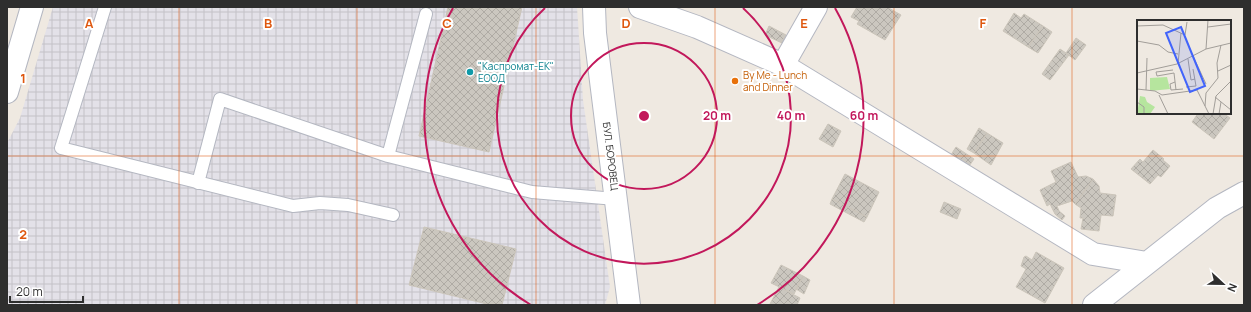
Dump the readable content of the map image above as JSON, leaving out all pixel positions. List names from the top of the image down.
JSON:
{
  "streets": {
    "street": ["БУЛ. БОРОВЕЦ"]
  },
  "places": ["\"Каспромат-ЕК\" ЕООД", "By Me - Lunch and Dinner"],
  "scale_bar": "20 m",
  "north": "right",
  "grid": {
    "columns": [
      "A",
      "B",
      "C",
      "D",
      "E",
      "F"
    ],
    "rows": ["1", "2"]
  },
  "rings": ["20 m", "40 m", "60 m"]
}
